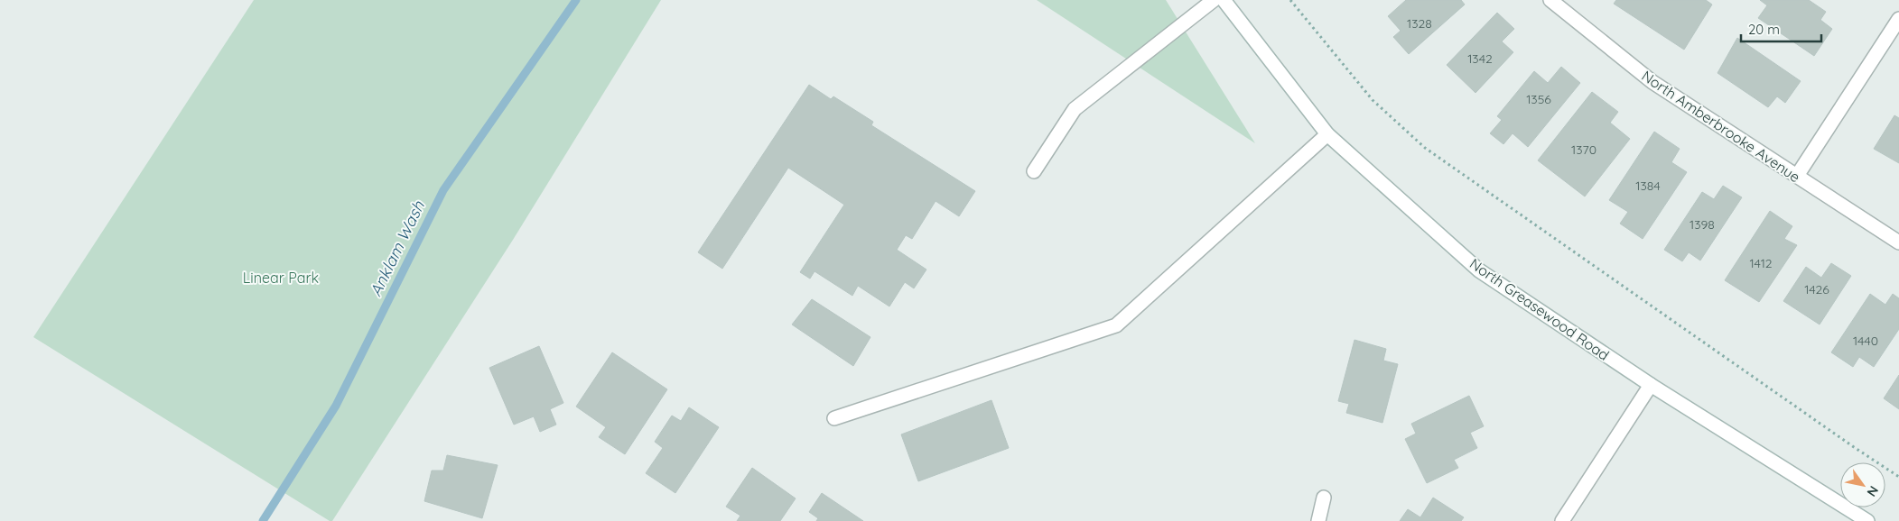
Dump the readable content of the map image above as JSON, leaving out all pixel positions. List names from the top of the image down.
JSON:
{
  "streets": {
    "street": ["North Amberbrooke Avenue", "North Greasewood Road"]
  },
  "water": ["Anklam Wash"],
  "parks": ["Linear Park"],
  "house_numbers": [
    "1328",
    "1342",
    "1356",
    "1370",
    "1384",
    "1398",
    "1412",
    "1426",
    "1440"
  ],
  "scale_bar": "20 m",
  "north": "bottom right"
}
